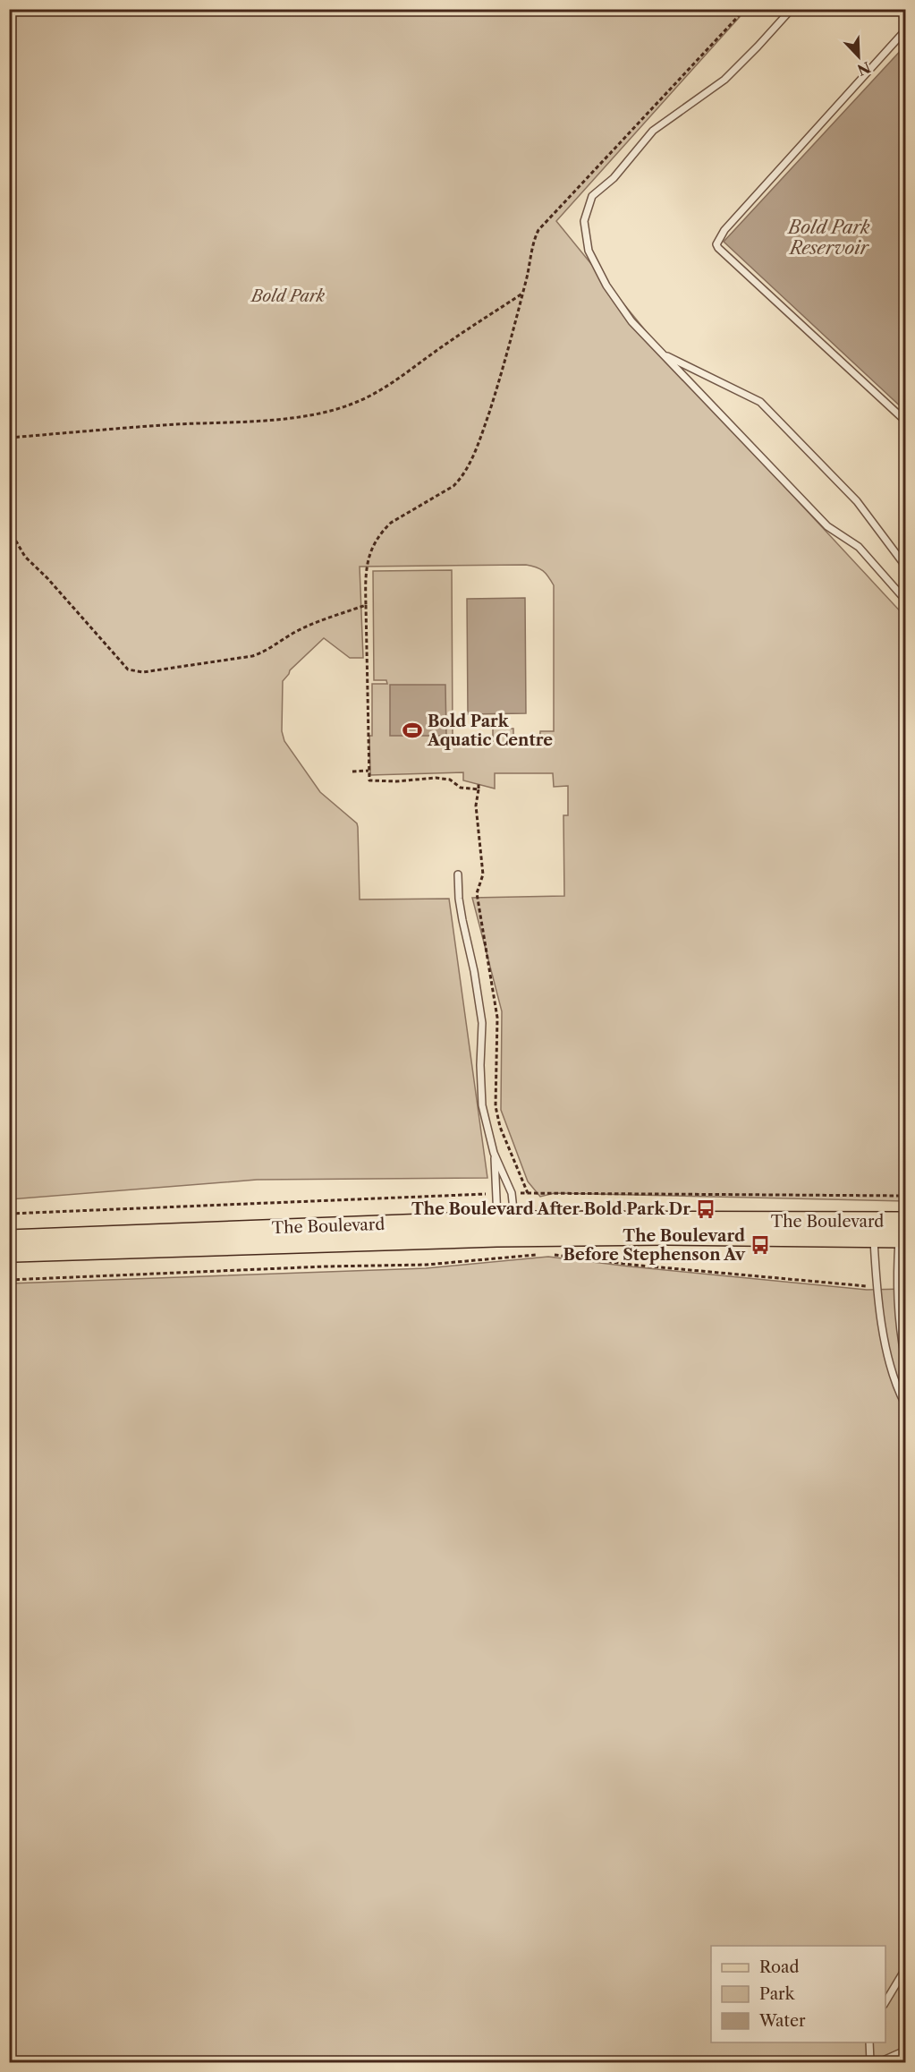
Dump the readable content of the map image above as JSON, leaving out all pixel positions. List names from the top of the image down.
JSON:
{
  "streets": {
    "main road": ["The Boulevard"]
  },
  "water": ["Bold Park Reservoir"],
  "parks": ["Bold Park"],
  "places": {
    "sports": ["Bold Park Aquatic Centre"],
    "bus stop": ["The Boulevard After Bold Park Dr", "The Boulevard Before Stephenson Av"]
  },
  "legend": ["Road", "Park", "Water"],
  "north": "bottom right"
}
